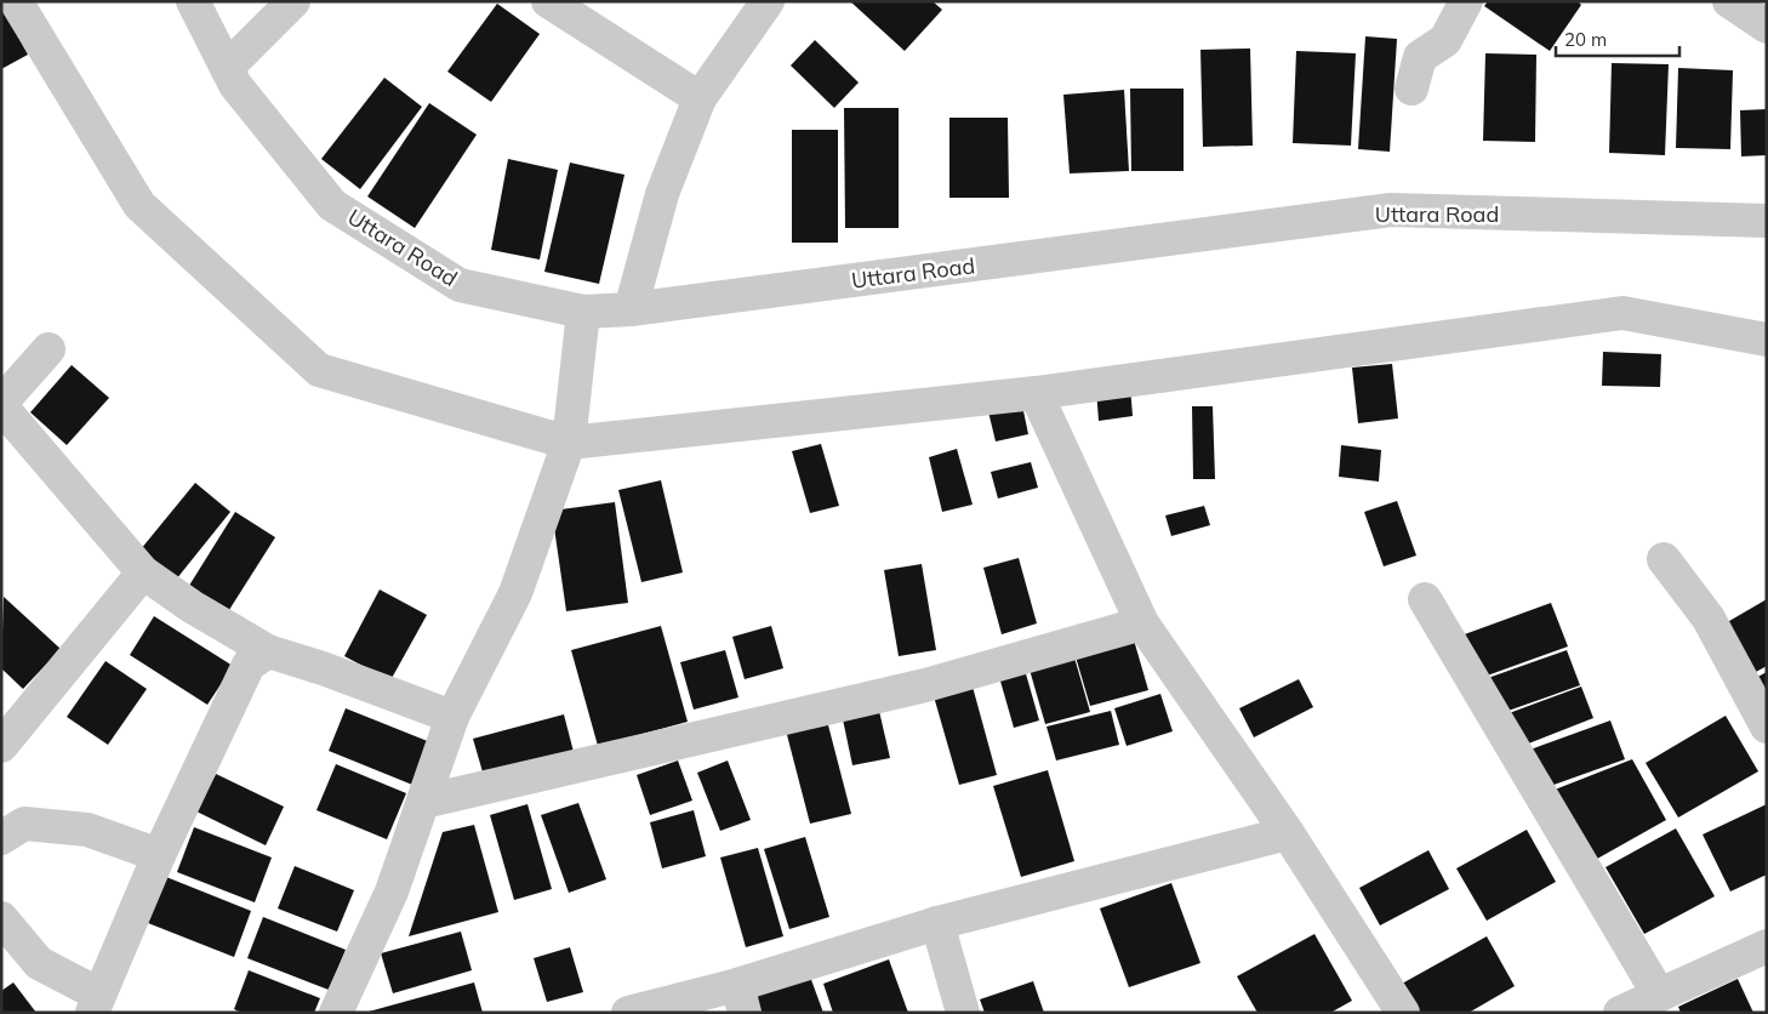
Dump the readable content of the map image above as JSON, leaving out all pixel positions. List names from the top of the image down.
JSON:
{
  "streets": {
    "street": ["Uttara Road"]
  },
  "scale_bar": "20 m"
}
